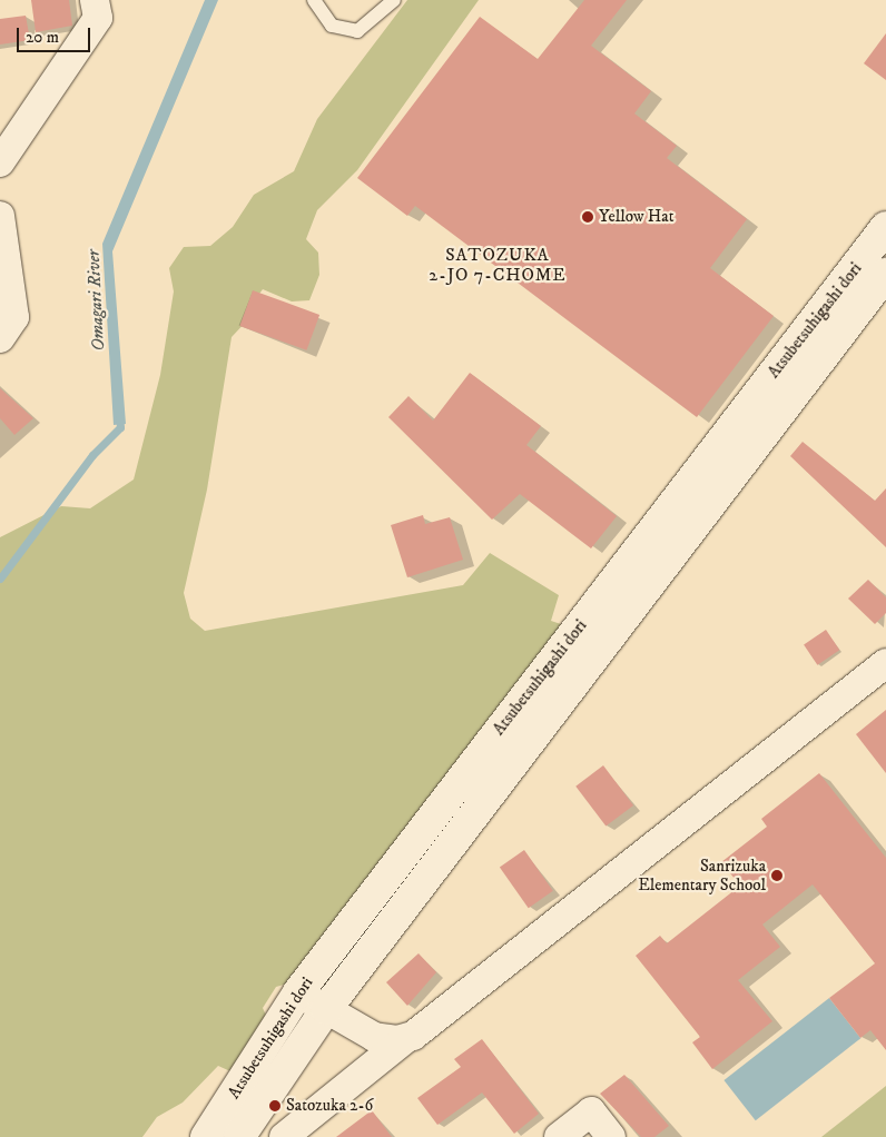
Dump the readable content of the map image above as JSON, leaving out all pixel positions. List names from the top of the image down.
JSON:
{
  "streets": {
    "street": ["Atsubetsuhigashi dori"]
  },
  "districts": ["SATOZUKA 2-JO 7-CHOME"],
  "water": ["Omagari River"],
  "places": ["Yellow Hat", "Sanrizuka Elementary School", "Satozuka 2-6"],
  "scale_bar": "20 m"
}
